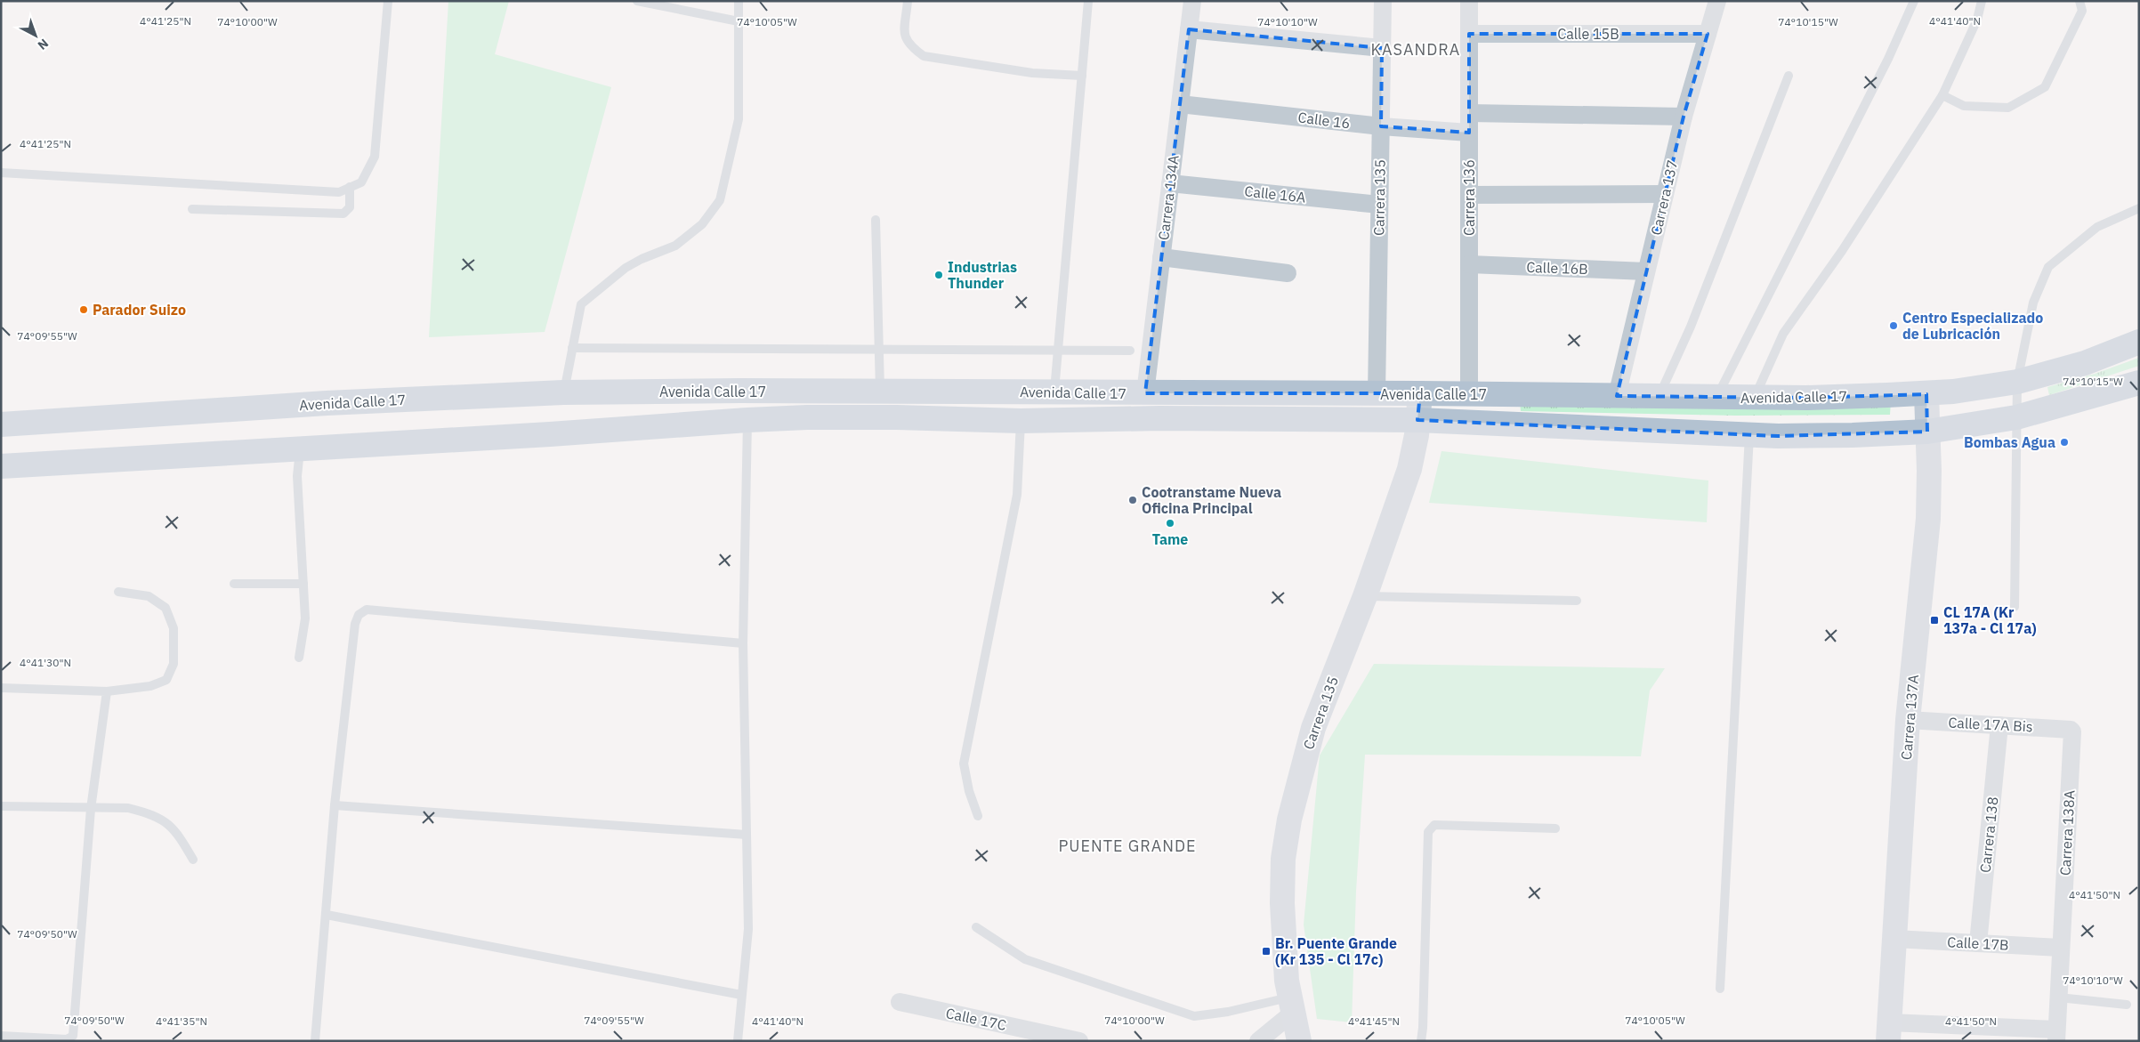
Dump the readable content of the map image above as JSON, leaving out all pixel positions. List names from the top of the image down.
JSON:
{
  "streets": {
    "main road": ["Avenida Calle 17"],
    "street": [
      "Calle 15B",
      "Calle 16",
      "Calle 16A",
      "Carrera 134A",
      "Carrera 135",
      "Carrera 136",
      "Carrera 137",
      "Calle 16B",
      "Carrera 137A",
      "Calle 17A Bis",
      "Carrera 138A",
      "Carrera 138",
      "Calle 17B",
      "Calle 17C"
    ]
  },
  "crossings": [
    ["Calle 15B", "Carrera 136"],
    ["Calle 15B", "Carrera 137"],
    ["Calle 16", "Carrera 134A"],
    ["Calle 16", "Carrera 135"],
    ["Calle 16", "Carrera 136"],
    ["Calle 16A", "Carrera 134A"],
    ["Calle 16A", "Carrera 135"],
    ["Carrera 134A", "Avenida Calle 17"],
    ["Carrera 135", "Avenida Calle 17"],
    ["Carrera 136", "Calle 16B"],
    ["Carrera 136", "Avenida Calle 17"],
    ["Carrera 137", "Calle 16B"],
    ["Carrera 137", "Avenida Calle 17"],
    ["Avenida Calle 17", "Carrera 137A"],
    ["Carrera 137A", "Calle 17A Bis"],
    ["Carrera 137A", "Calle 17B"],
    ["Calle 17A Bis", "Carrera 138A"],
    ["Calle 17A Bis", "Carrera 138"],
    ["Carrera 138A", "Calle 17B"],
    ["Carrera 138", "Calle 17B"]
  ],
  "districts": ["KASANDRA", "PUENTE GRANDE"],
  "places": {
    "other": [
      "Industrias Thunder",
      "Parador Suizo",
      "Centro Especializado de Lubricación",
      "Bombas Agua",
      "Cootranstame Nueva Oficina Principal",
      "Tame"
    ],
    "transit": ["CL 17A (Kr 137a - Cl 17a)", "Br. Puente Grande (Kr 135 - Cl 17c)"]
  },
  "north": "bottom right",
  "coordinates": [
    "4°41'25\"N",
    "4°41'40\"N",
    "74°10'00\"W",
    "74°10'05\"W",
    "74°10'10\"W",
    "74°10'15\"W",
    "74°09'55\"W",
    "4°41'30\"N",
    "4°41'50\"N",
    "74°09'50\"W",
    "4°41'35\"N",
    "4°41'45\"N"
  ]
}
